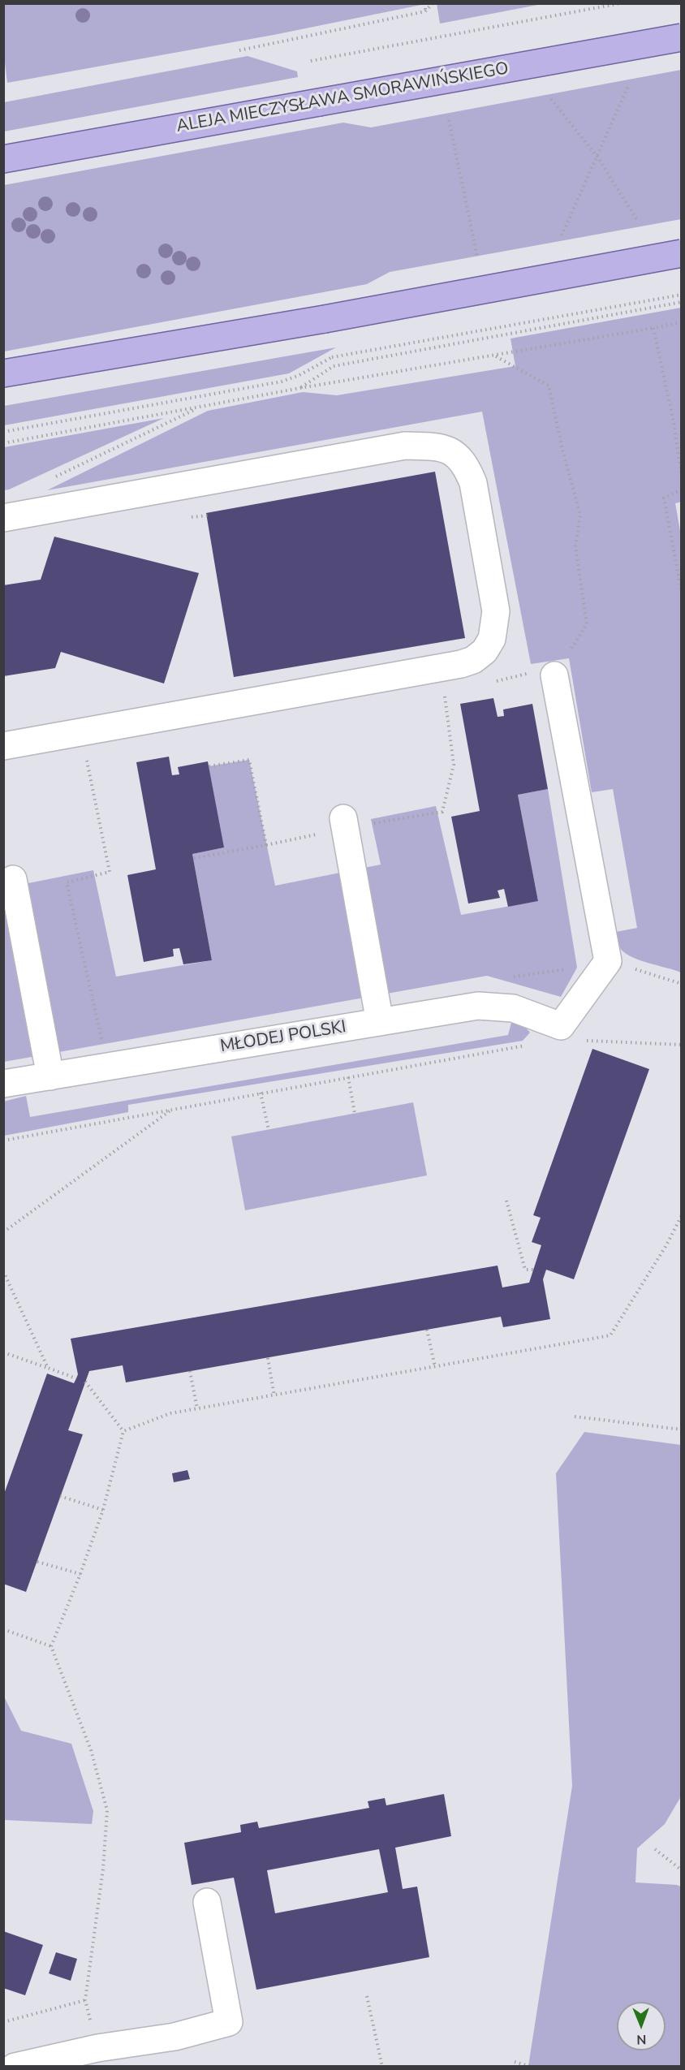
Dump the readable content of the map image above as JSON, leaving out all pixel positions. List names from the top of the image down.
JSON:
{
  "streets": {
    "main road": ["ALEJA MIECZYSŁAWA SMORAWIŃSKIEGO"],
    "street": ["MŁODEJ POLSKI"]
  },
  "north": "bottom"
}
